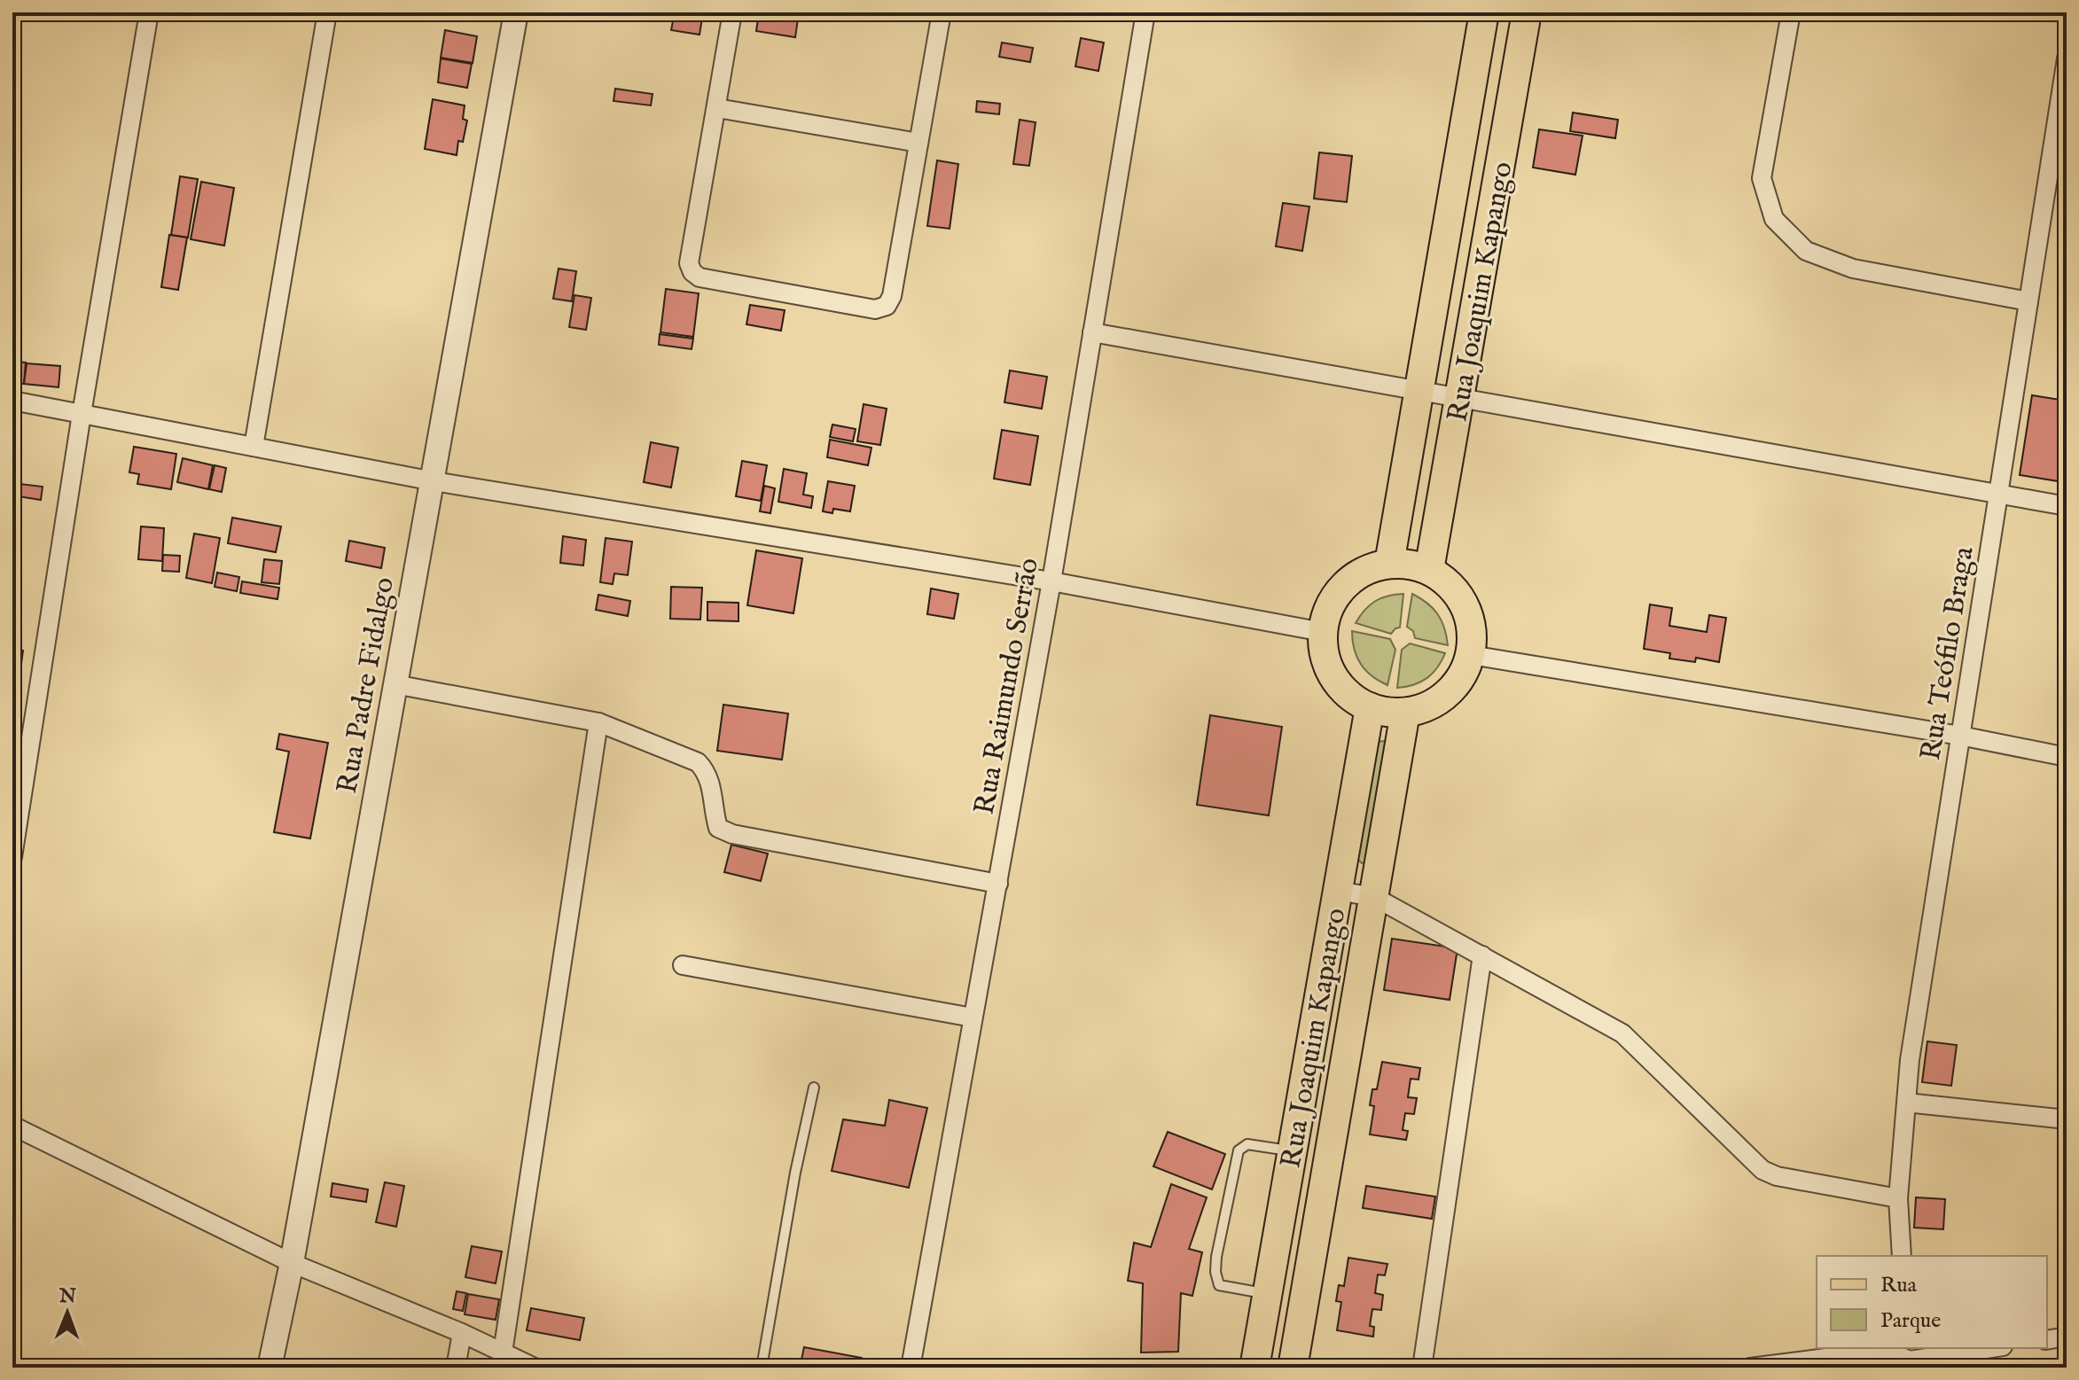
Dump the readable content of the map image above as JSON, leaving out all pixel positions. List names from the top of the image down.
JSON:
{
  "streets": {
    "main road": ["Rua Joaquim Kapango"],
    "street": ["Rua Teófilo Braga", "Rua Padre Fidalgo", "Rua Raimundo Serrão"]
  },
  "legend": ["Rua", "Parque"],
  "north": "top"
}
